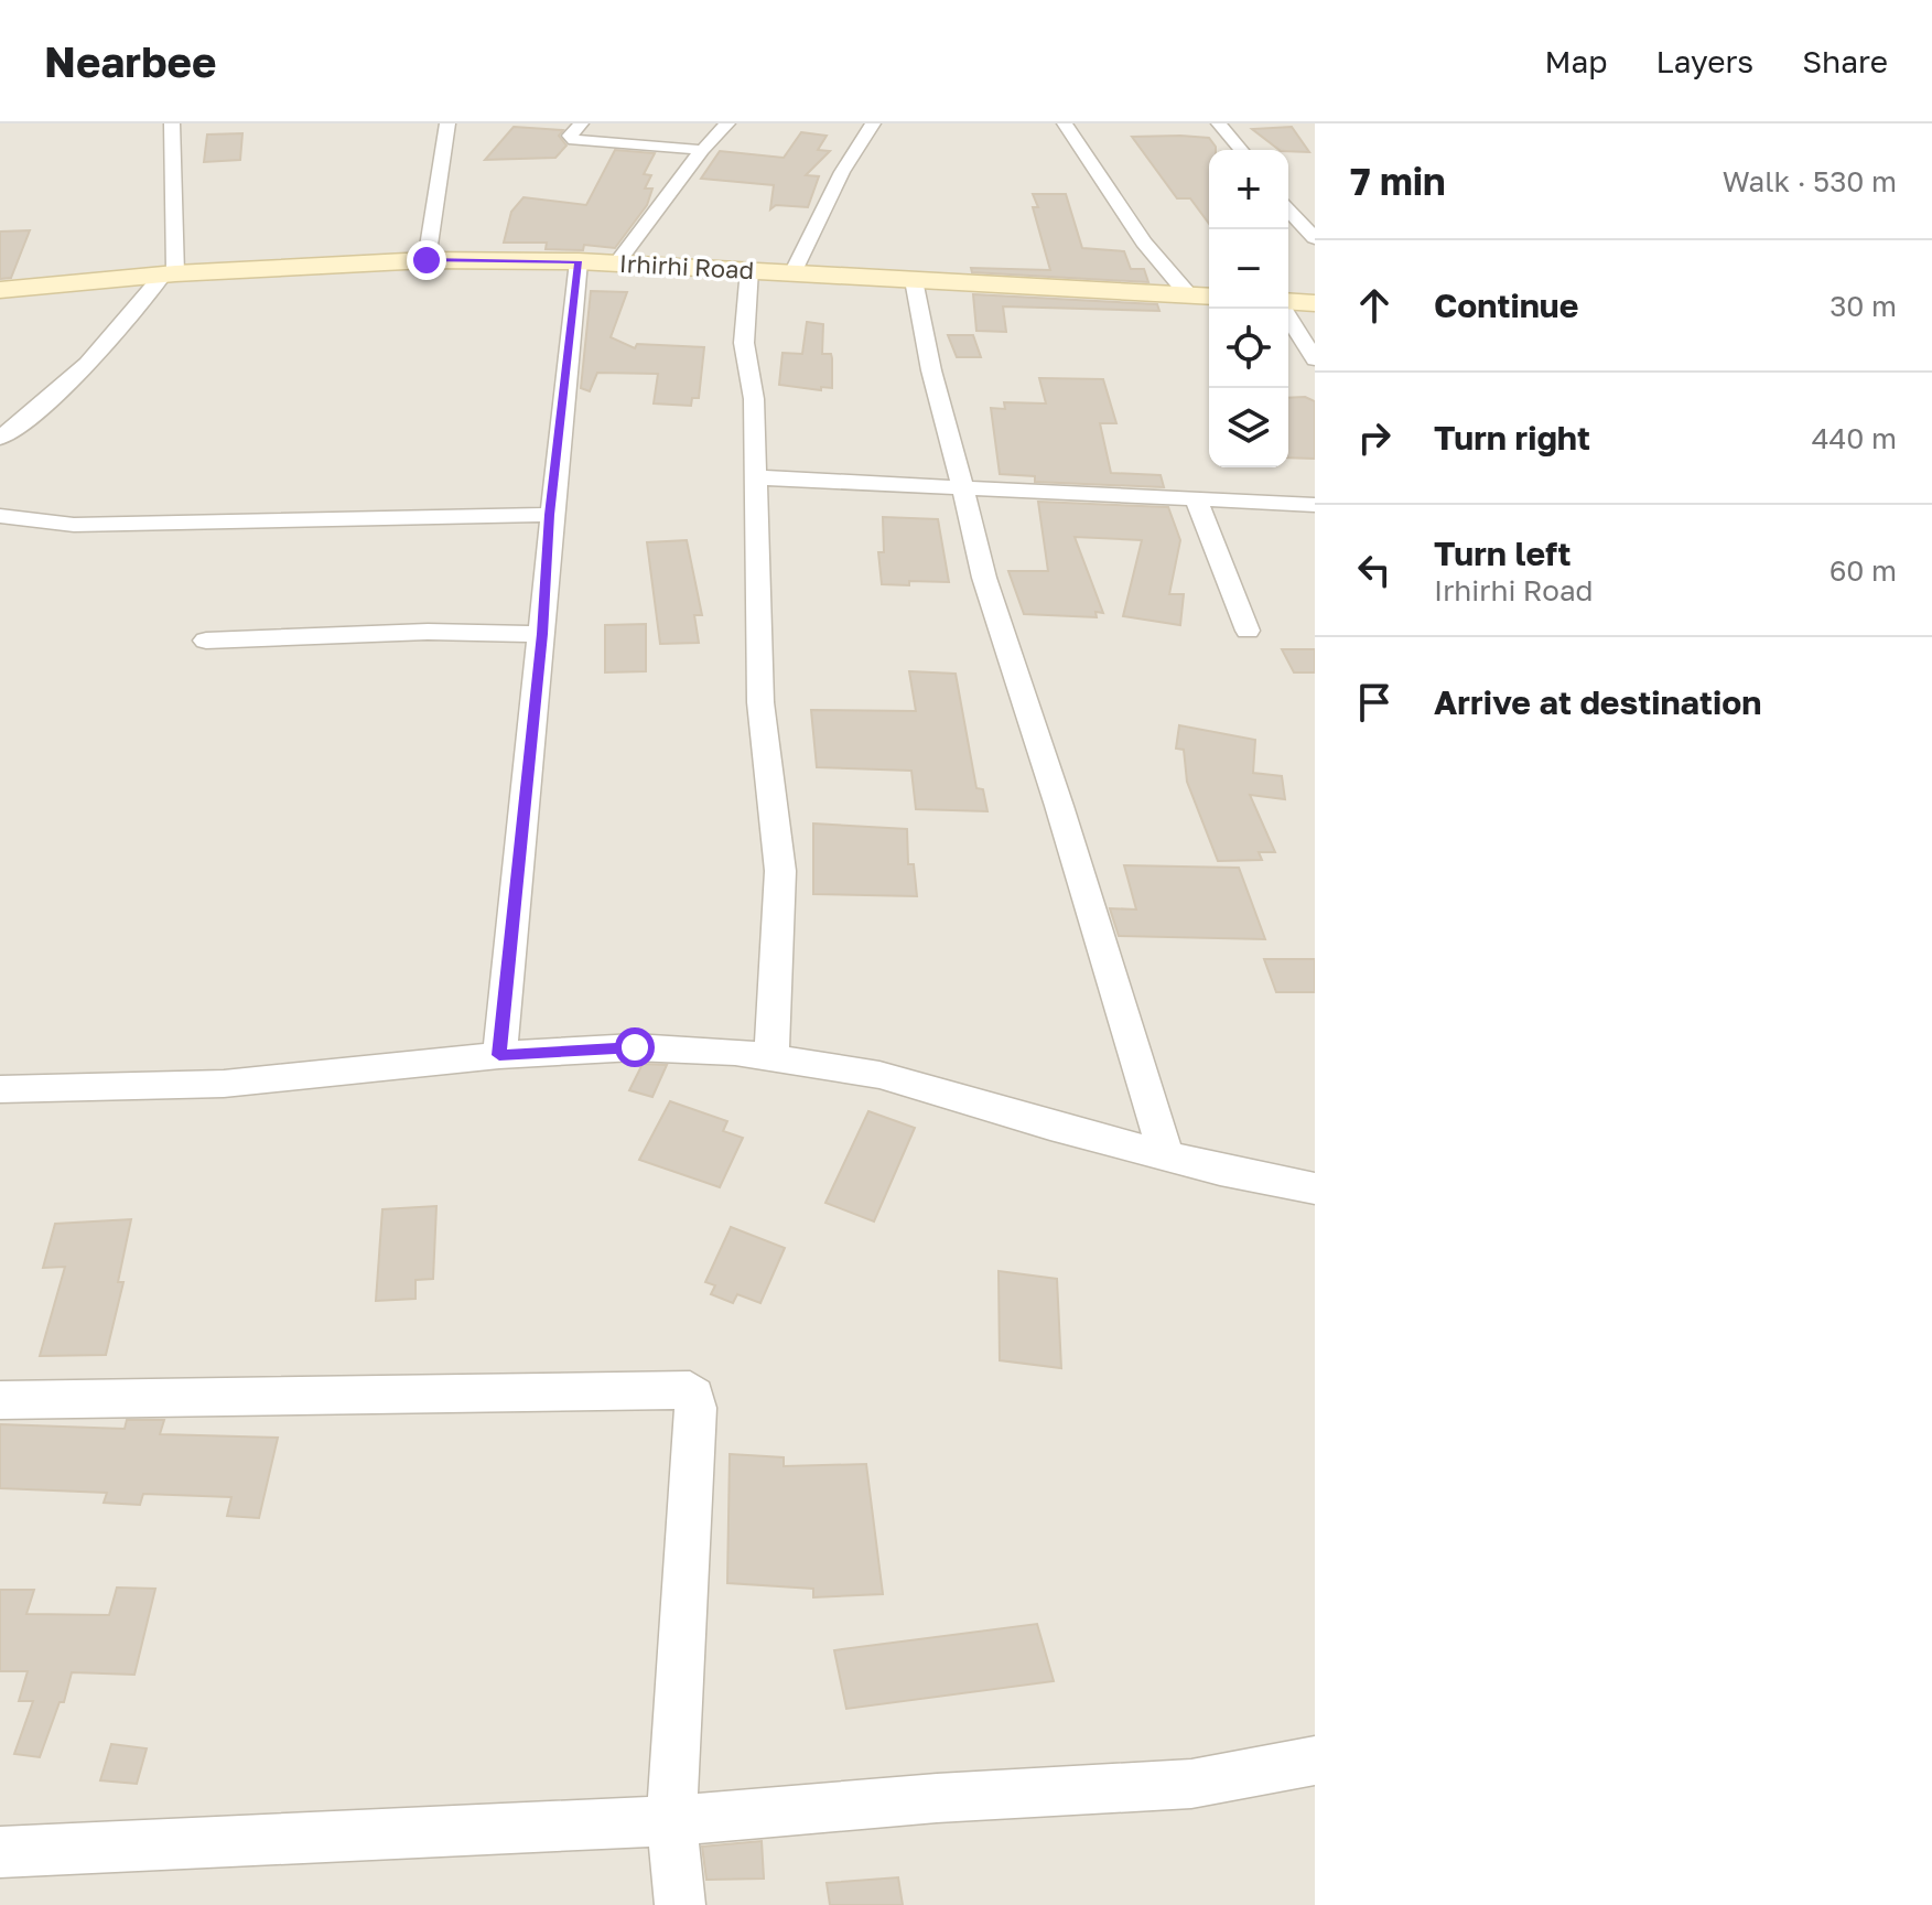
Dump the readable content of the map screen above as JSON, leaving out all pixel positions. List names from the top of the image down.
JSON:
{
  "streets": {
    "street": ["Irhirhi Road"]
  },
  "page": {
    "header": "Nearbee",
    "nav": ["Map", "Layers", "Share"],
    "heading": ["7 min", "Walk · 530 m"],
    "map_buttons": ["+", "−"],
    "list": [
      ["Continue", "30 m"],
      ["Turn right", "440 m"],
      ["Turn left", "Irhirhi Road", "60 m"],
      "Arrive at destination"
    ]
  }
}
